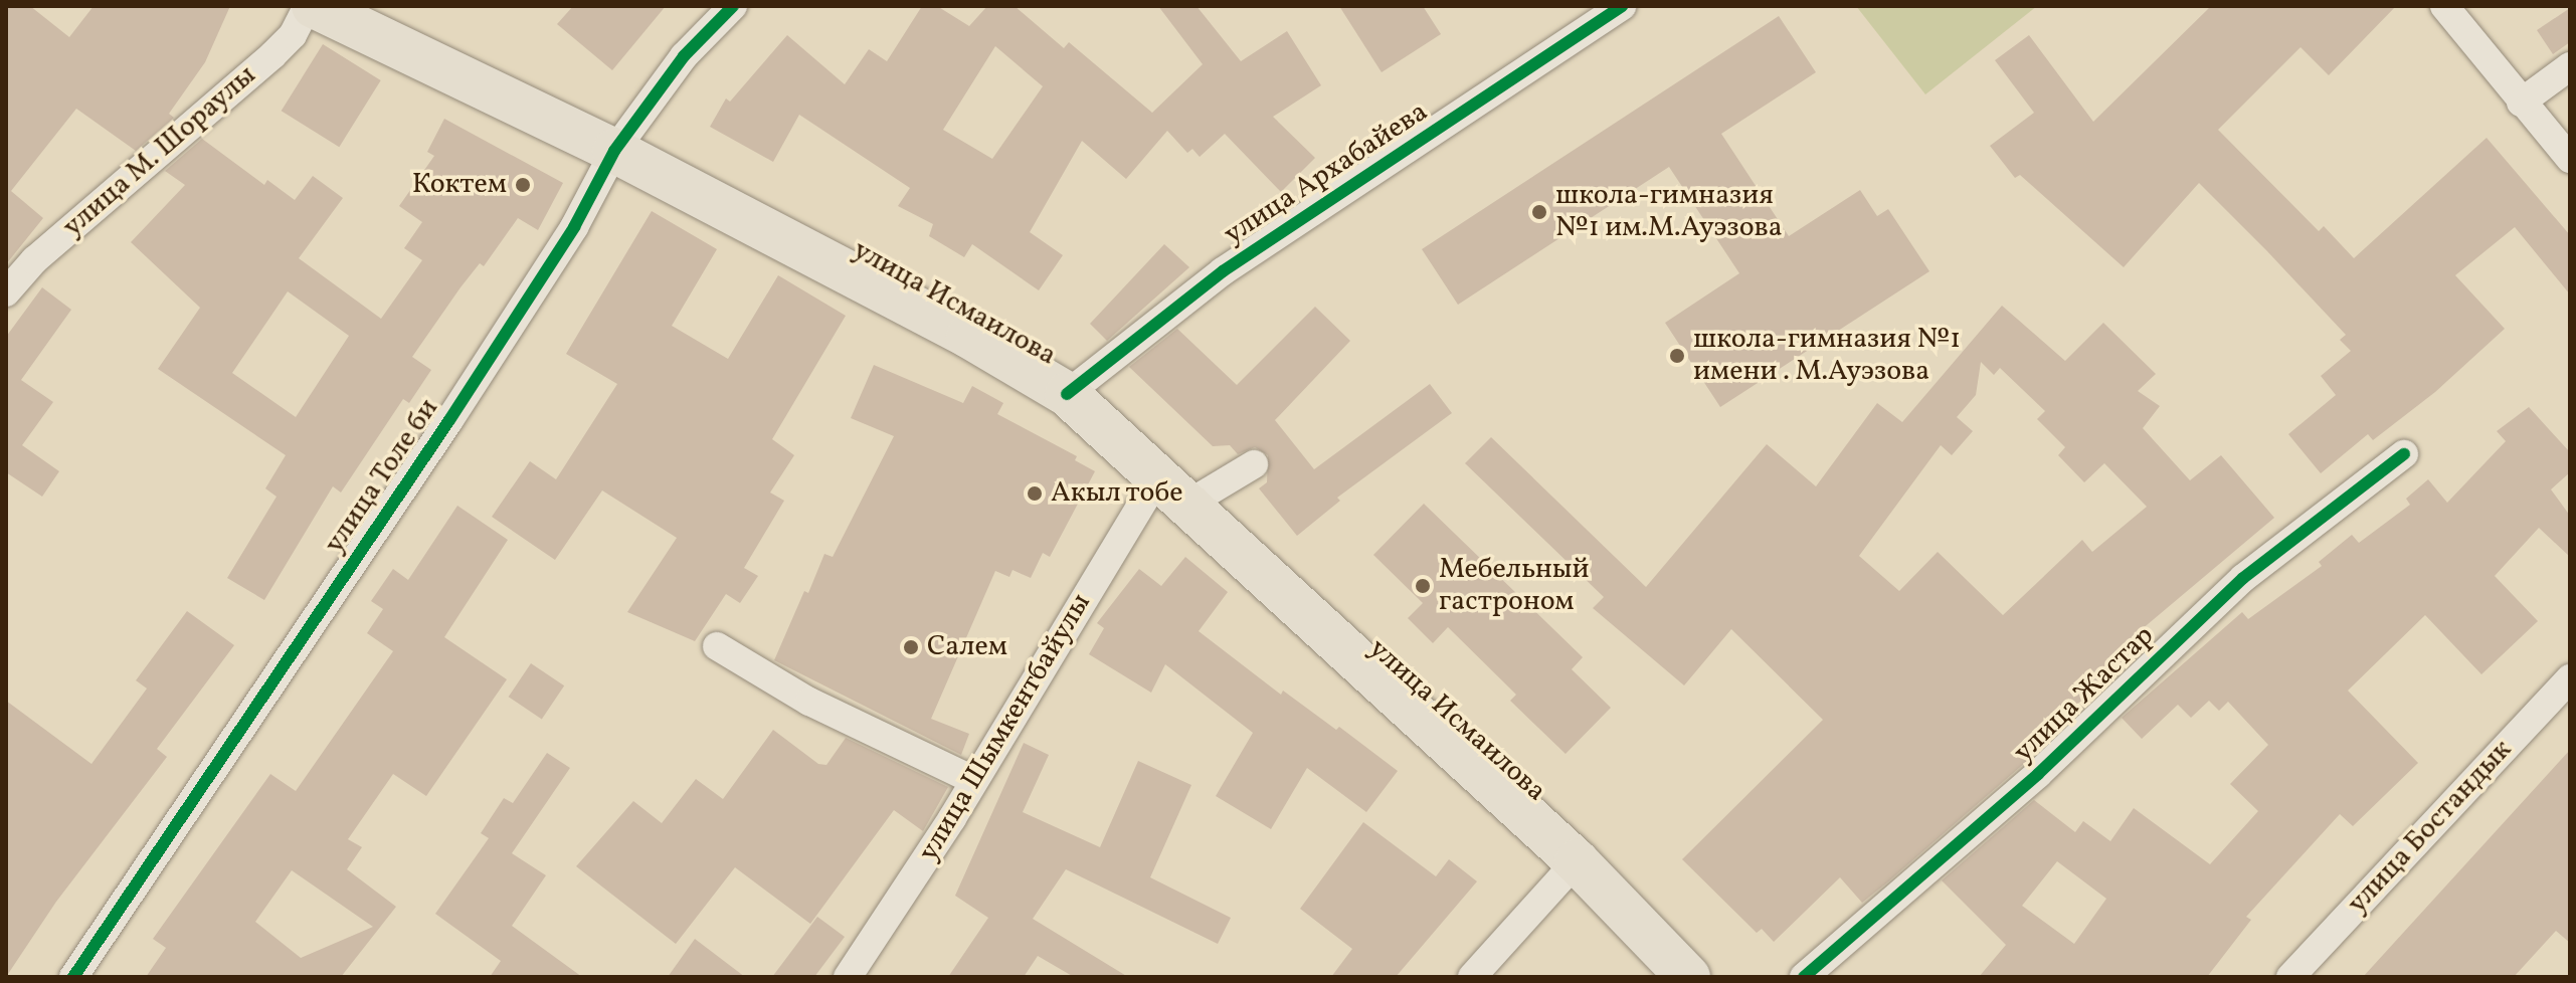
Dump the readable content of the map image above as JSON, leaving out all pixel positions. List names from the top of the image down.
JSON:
{
  "streets": {
    "main road": ["улица Исмаилова"],
    "street": [
      "улица М. Шораулы",
      "улица Архабайева",
      "улица Толе би",
      "улица Жастар",
      "улица Шымкентбайулы",
      "улица Бостандык"
    ]
  },
  "crossings": [
    ["улица М. Шораулы", "улица Исмаилова"],
    ["улица Архабайева", "улица Исмаилова"],
    ["улица Исмаилова", "улица Толе би"],
    ["улица Исмаилова", "улица Шымкентбайулы"]
  ],
  "places": [
    "Коктем",
    "школа-гимназия №1 им.М.Ауэзова",
    "школа-гимназия №1 имени . М.Ауэзова",
    "Акыл тобе",
    "Мебельный гастроном",
    "Салем"
  ]
}
